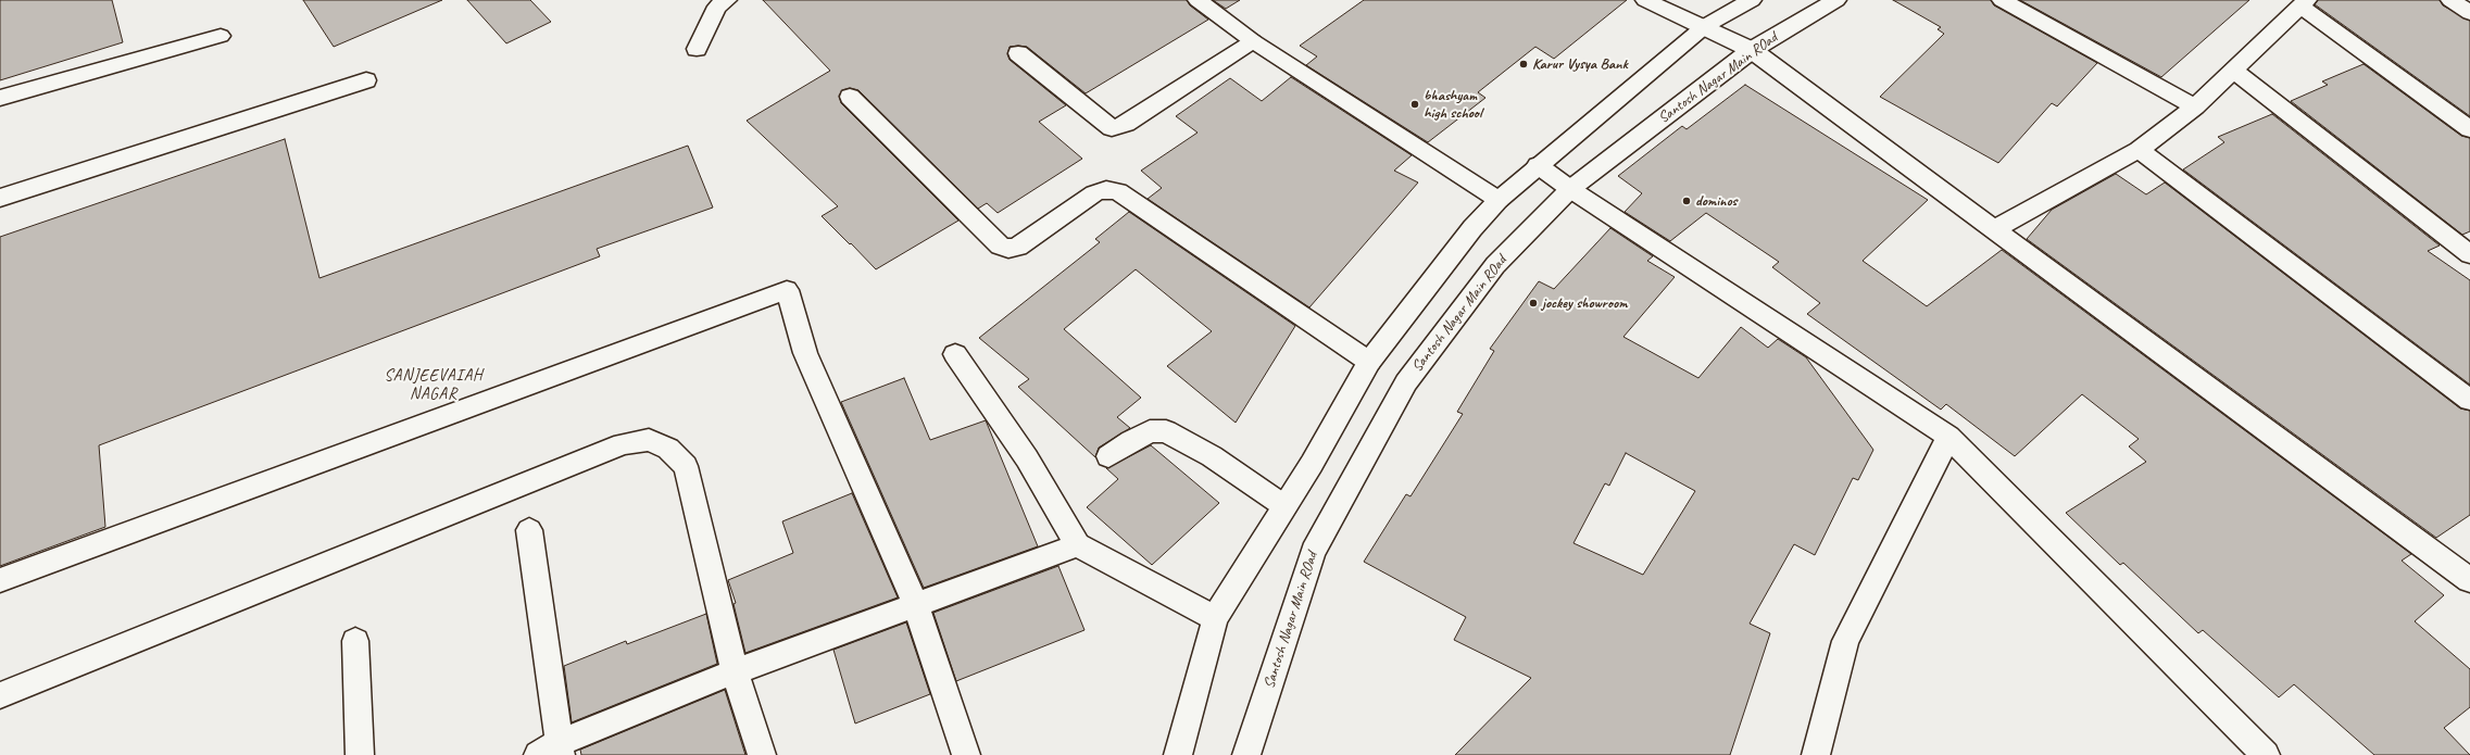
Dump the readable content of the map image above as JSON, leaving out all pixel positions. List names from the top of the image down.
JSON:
{
  "streets": {
    "street": ["Santosh Nagar Main ROad"]
  },
  "districts": ["SANJEEVAIAH NAGAR"],
  "places": [
    "Karur Vysya Bank",
    "bhashyam high school",
    "dominos",
    "jockey showroom"
  ]
}
